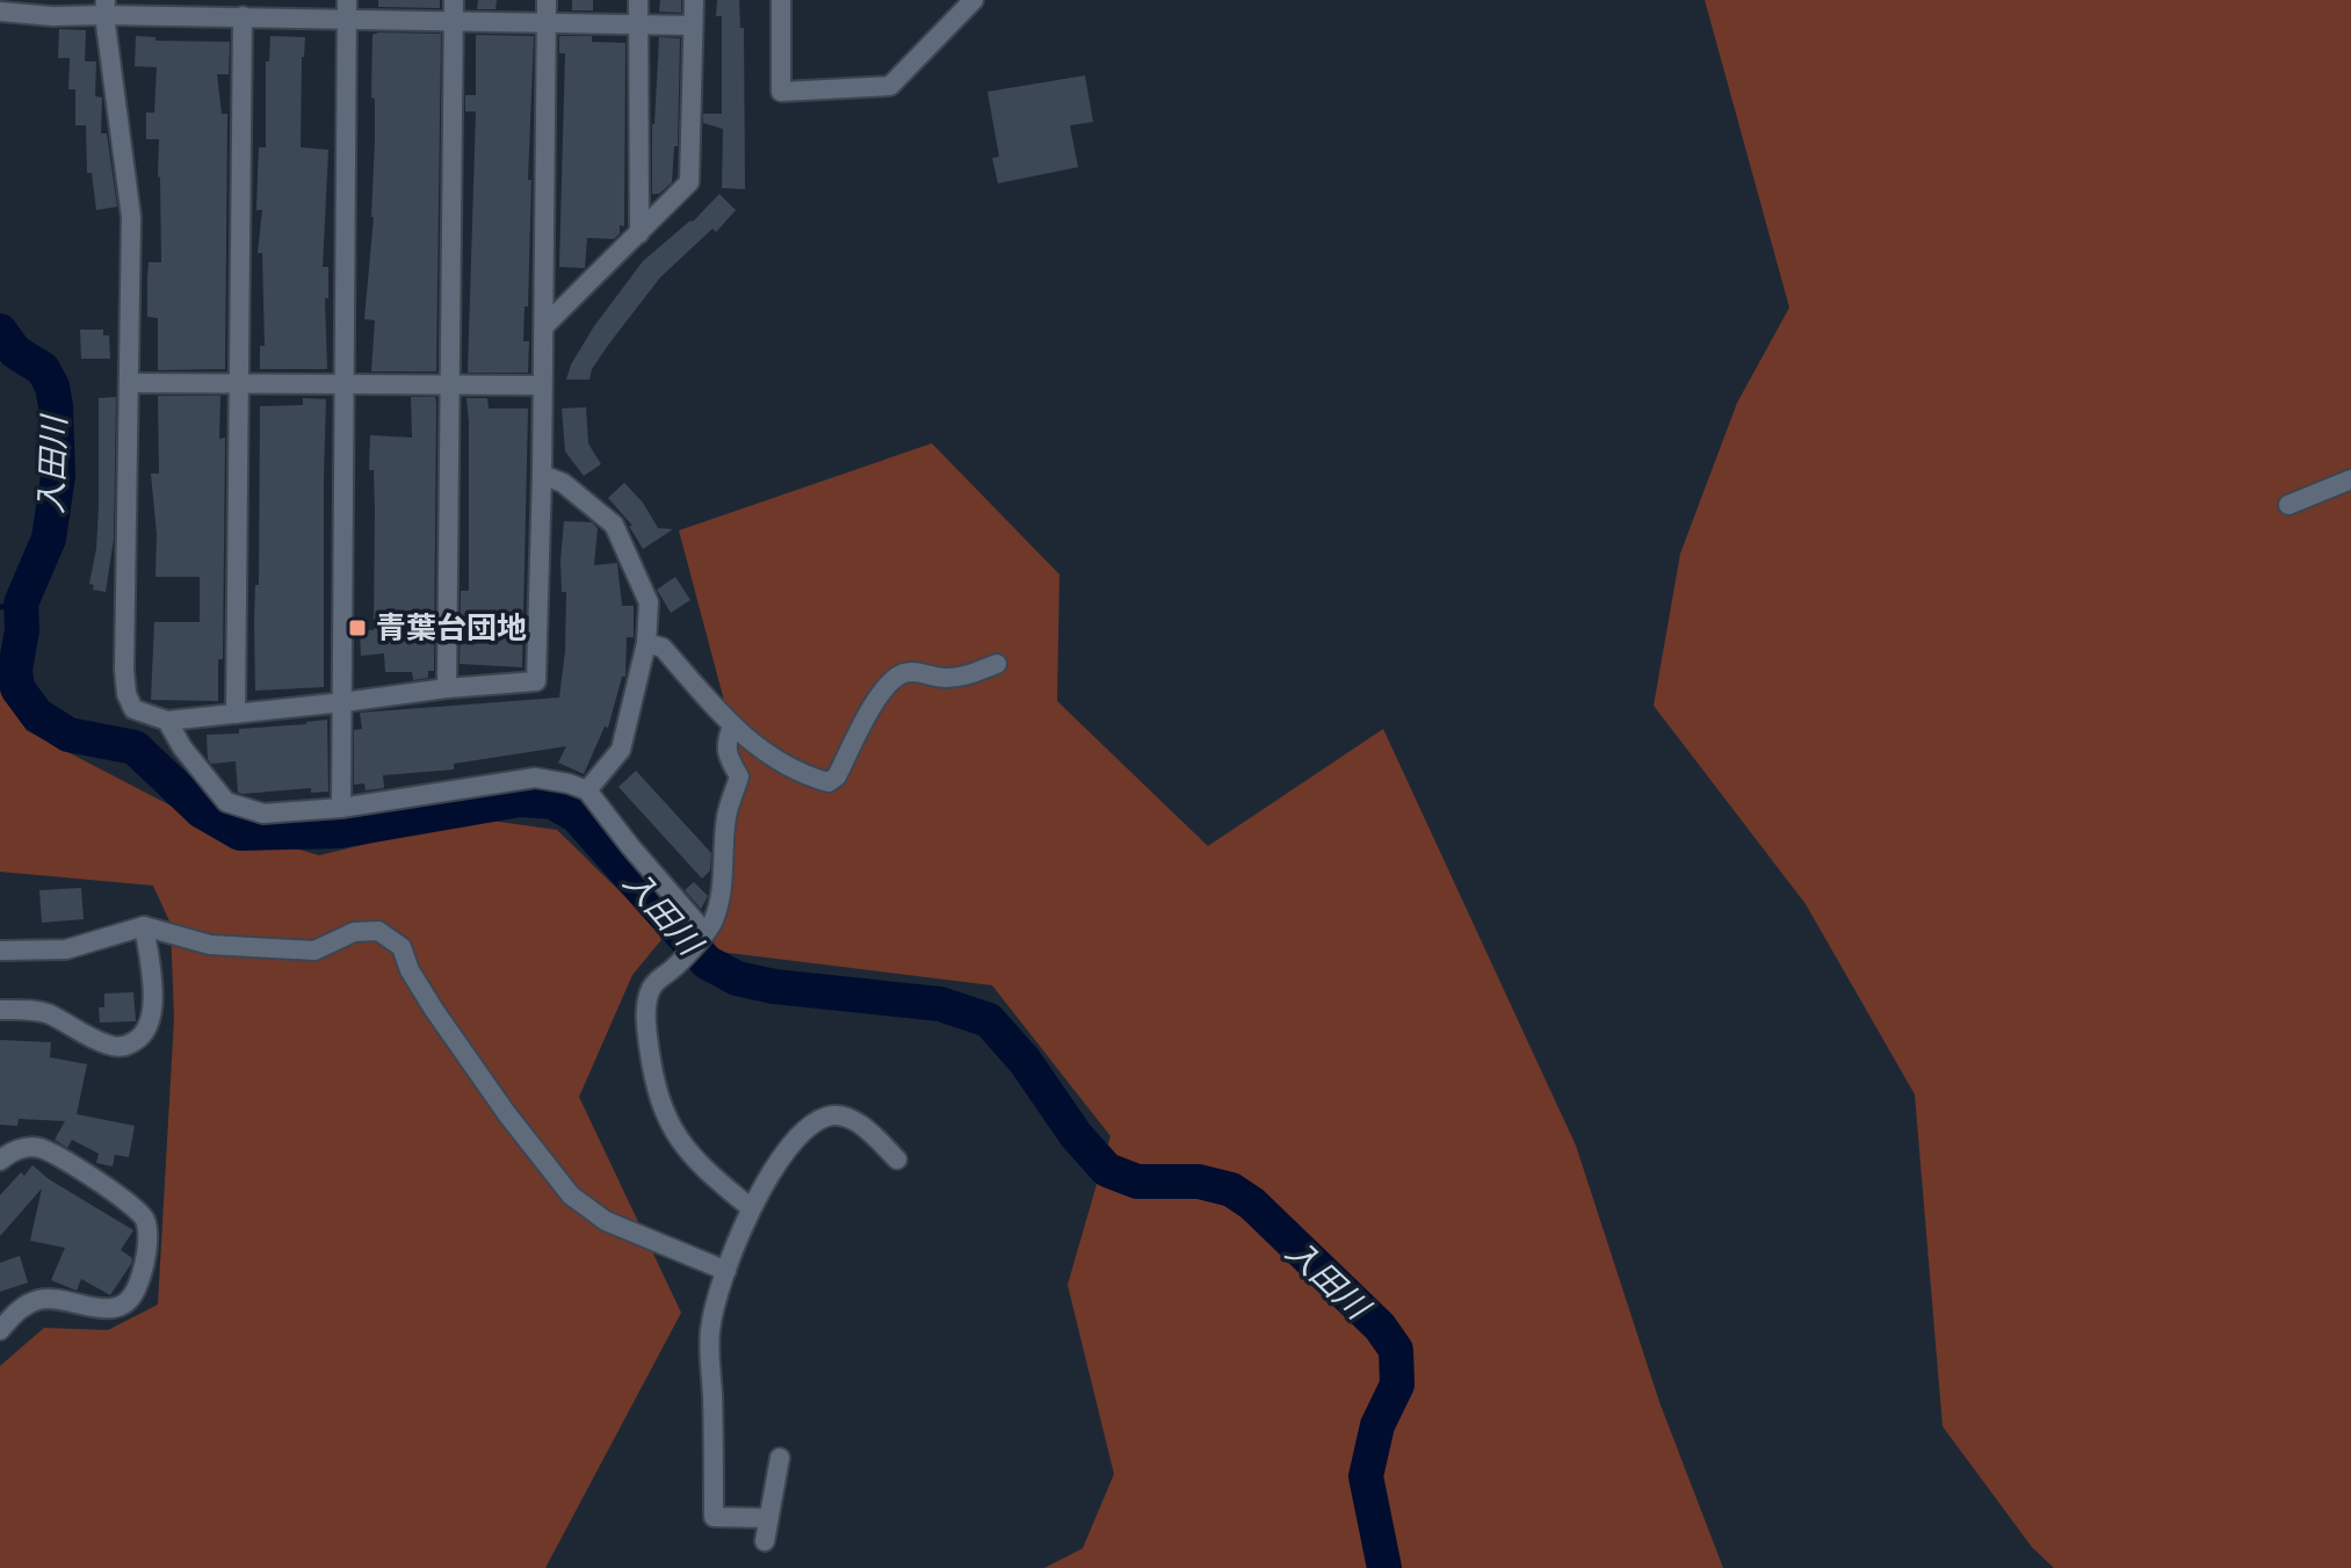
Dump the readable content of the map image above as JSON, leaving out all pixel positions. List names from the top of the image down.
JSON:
{
  "water": ["入田川"],
  "places": {
    "transit": ["青葉台団地"]
  }
}
